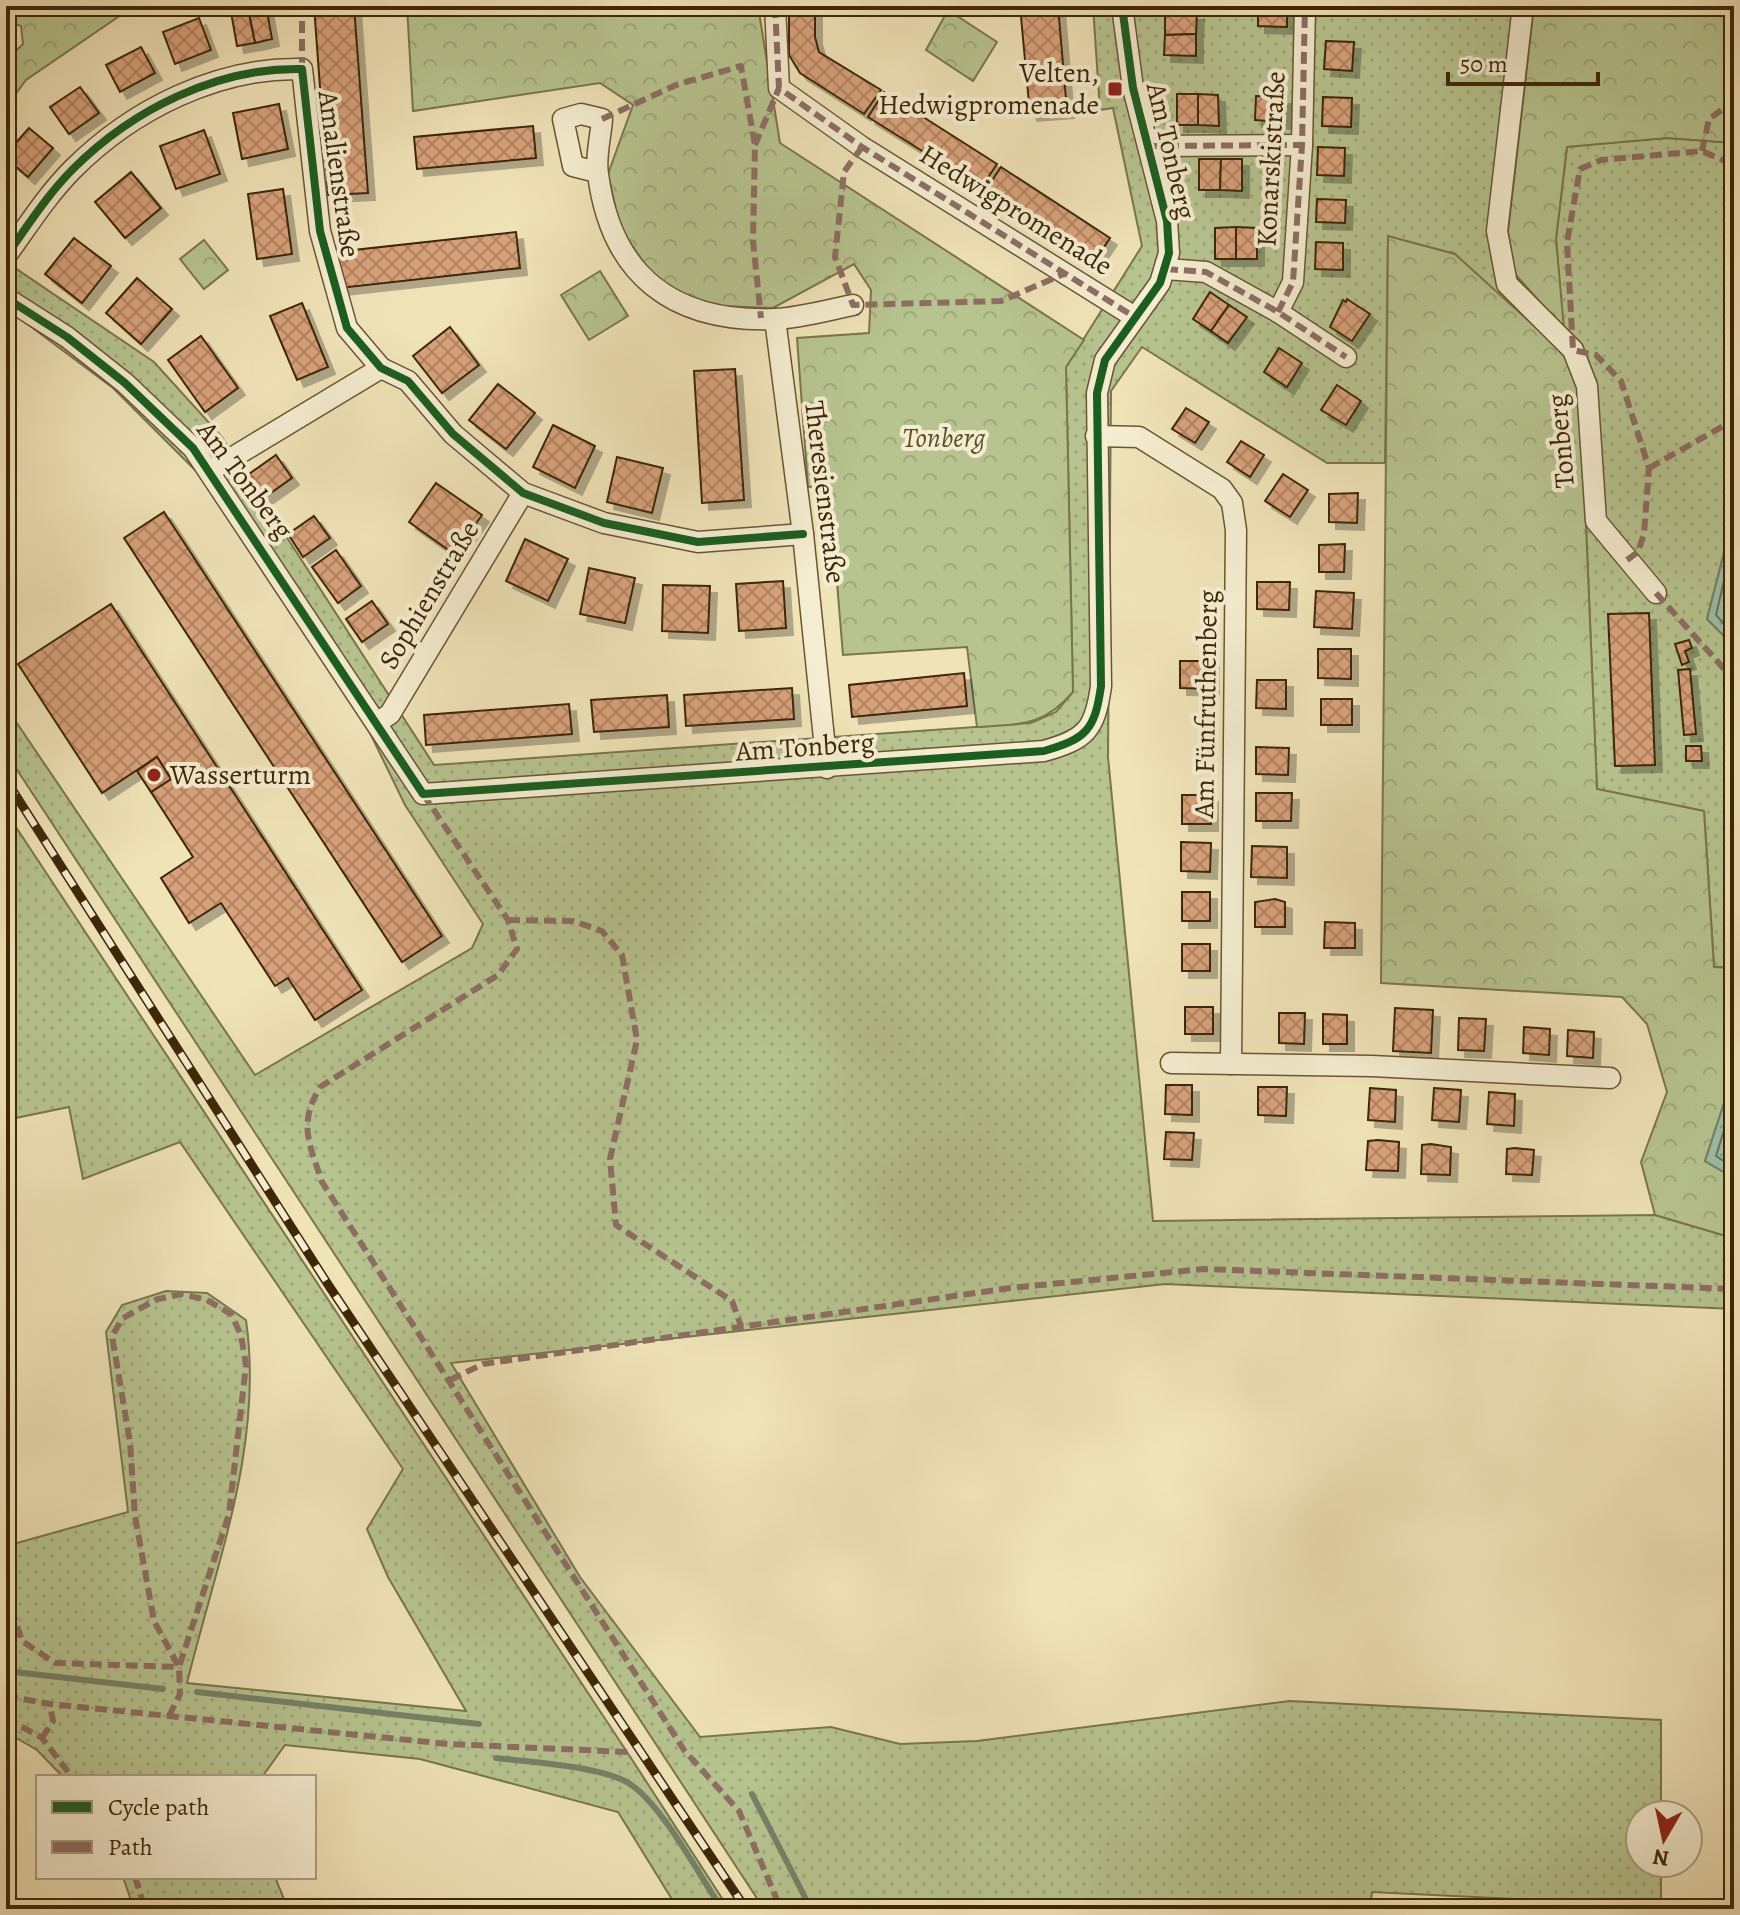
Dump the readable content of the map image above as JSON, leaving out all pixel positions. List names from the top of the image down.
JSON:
{
  "streets": {
    "street": [
      "Am Tonberg",
      "Konarskistraße",
      "Amalienstraße",
      "Hedwigpromenade",
      "Tonberg",
      "Theresienstraße",
      "Sophienstraße",
      "Am Fünfruthenberg"
    ]
  },
  "crossings": [
    ["Am Tonberg", "Hedwigpromenade"],
    ["Am Tonberg", "Theresienstraße"],
    ["Am Tonberg", "Sophienstraße"],
    ["Am Tonberg", "Am Fünfruthenberg"],
    ["Amalienstraße", "Theresienstraße"],
    ["Amalienstraße", "Sophienstraße"]
  ],
  "parks": ["Tonberg"],
  "places": {
    "transit": ["Velten, Hedwigpromenade"],
    "other": ["Wasserturm"]
  },
  "legend": ["Cycle path", "Path"],
  "scale_bar": "50 m",
  "north": "bottom"
}
